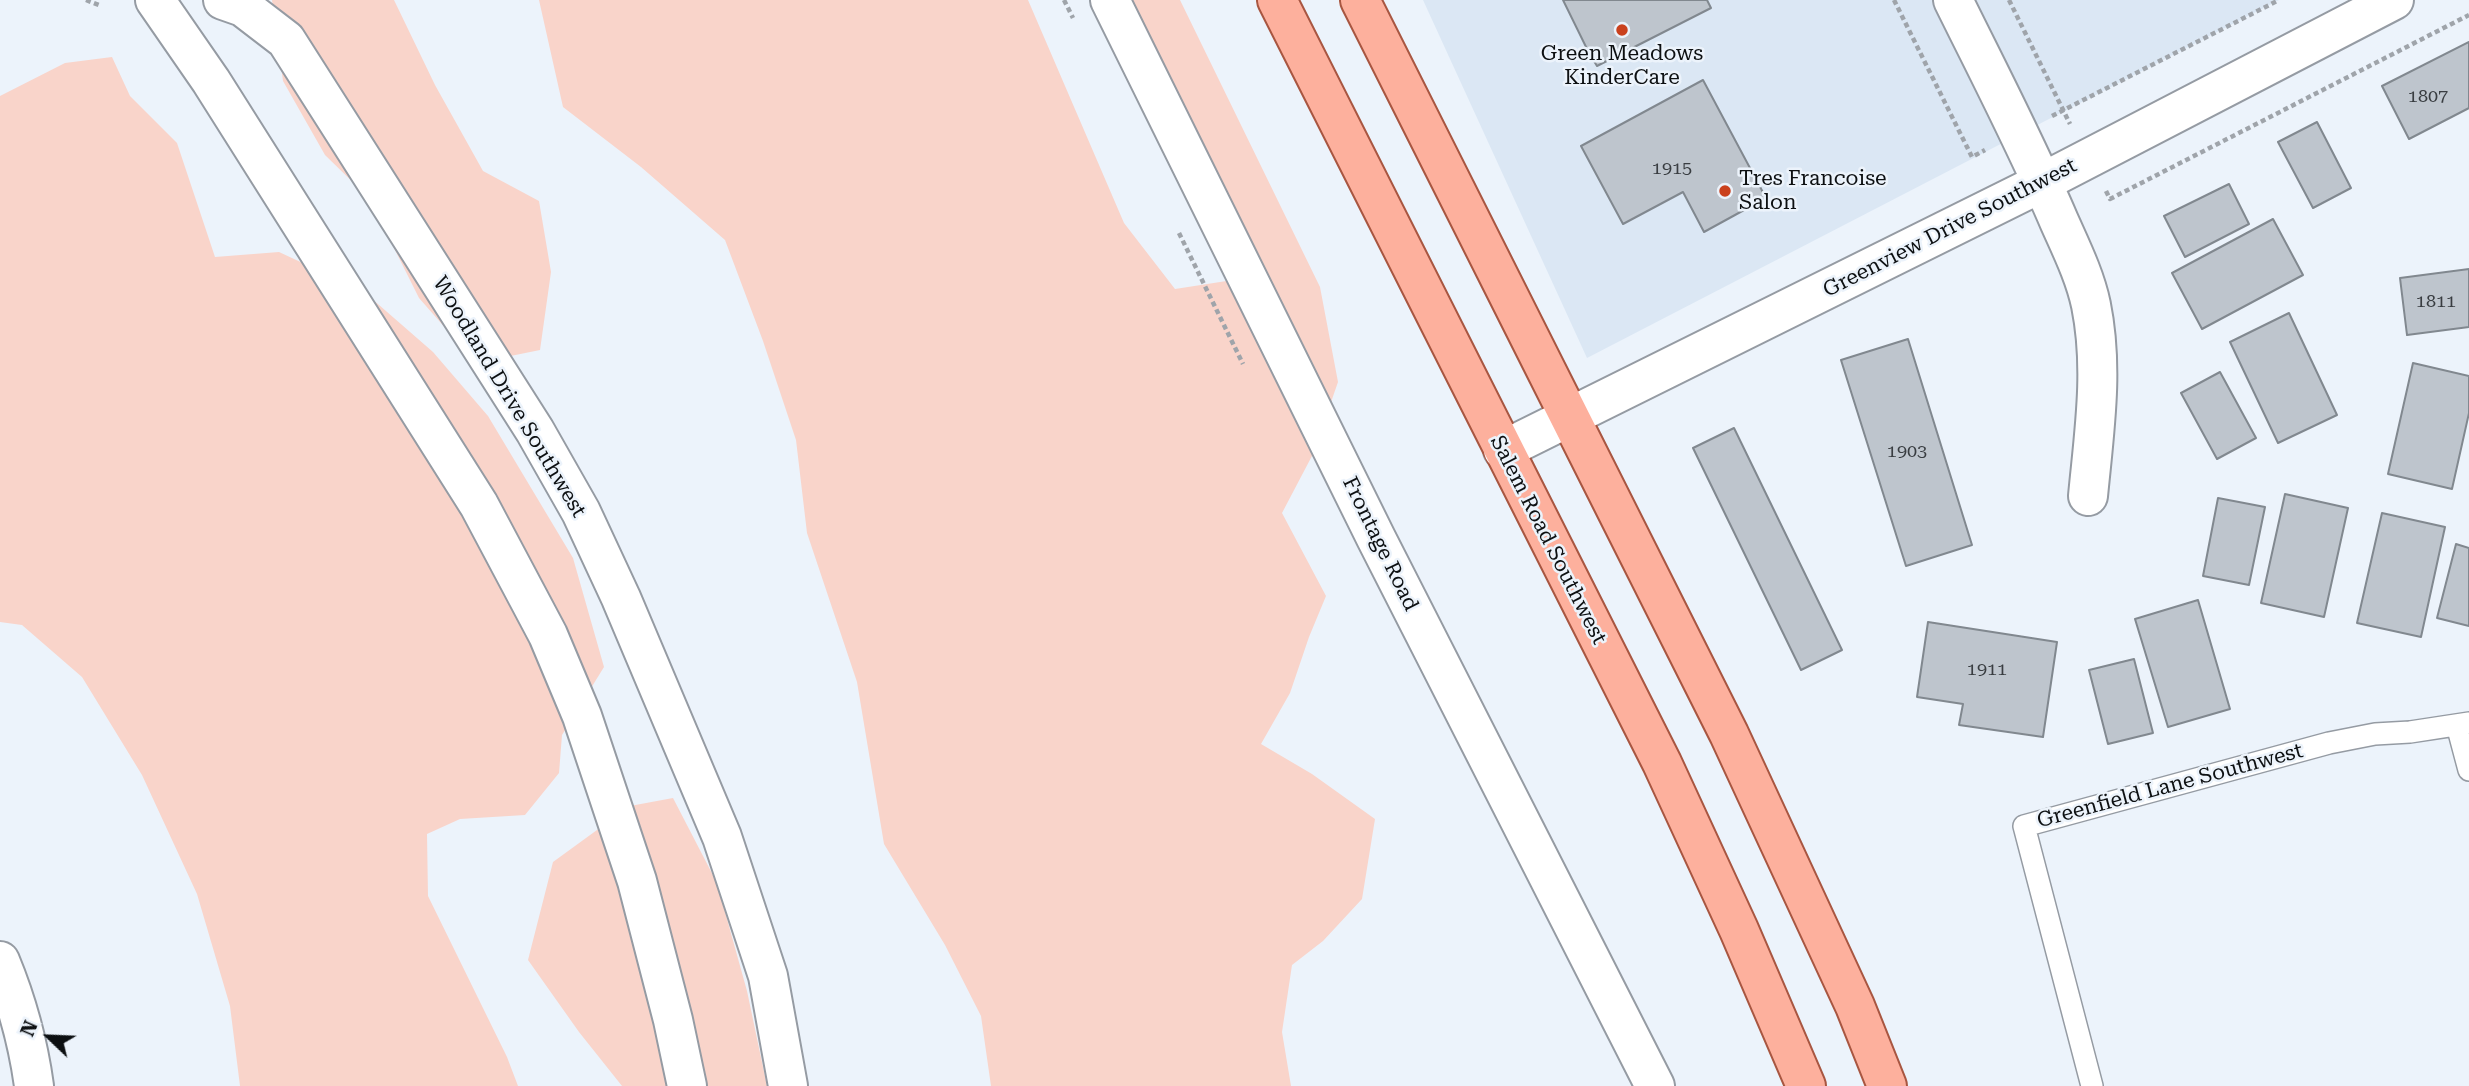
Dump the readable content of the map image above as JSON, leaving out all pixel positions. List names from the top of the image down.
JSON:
{
  "streets": {
    "main road": ["Salem Road Southwest"],
    "street": ["Greenview Drive Southwest", "Woodland Drive Southwest", "Frontage Road"],
    "lane": ["Greenfield Lane Southwest"]
  },
  "crossings": [
    ["Greenview Drive Southwest", "Salem Road Southwest"]
  ],
  "places": ["Green Meadows KinderCare", "Tres Francoise Salon"],
  "house_numbers": [
    "1807",
    "1915",
    "1811",
    "1903",
    "1911"
  ],
  "north": "top left"
}
